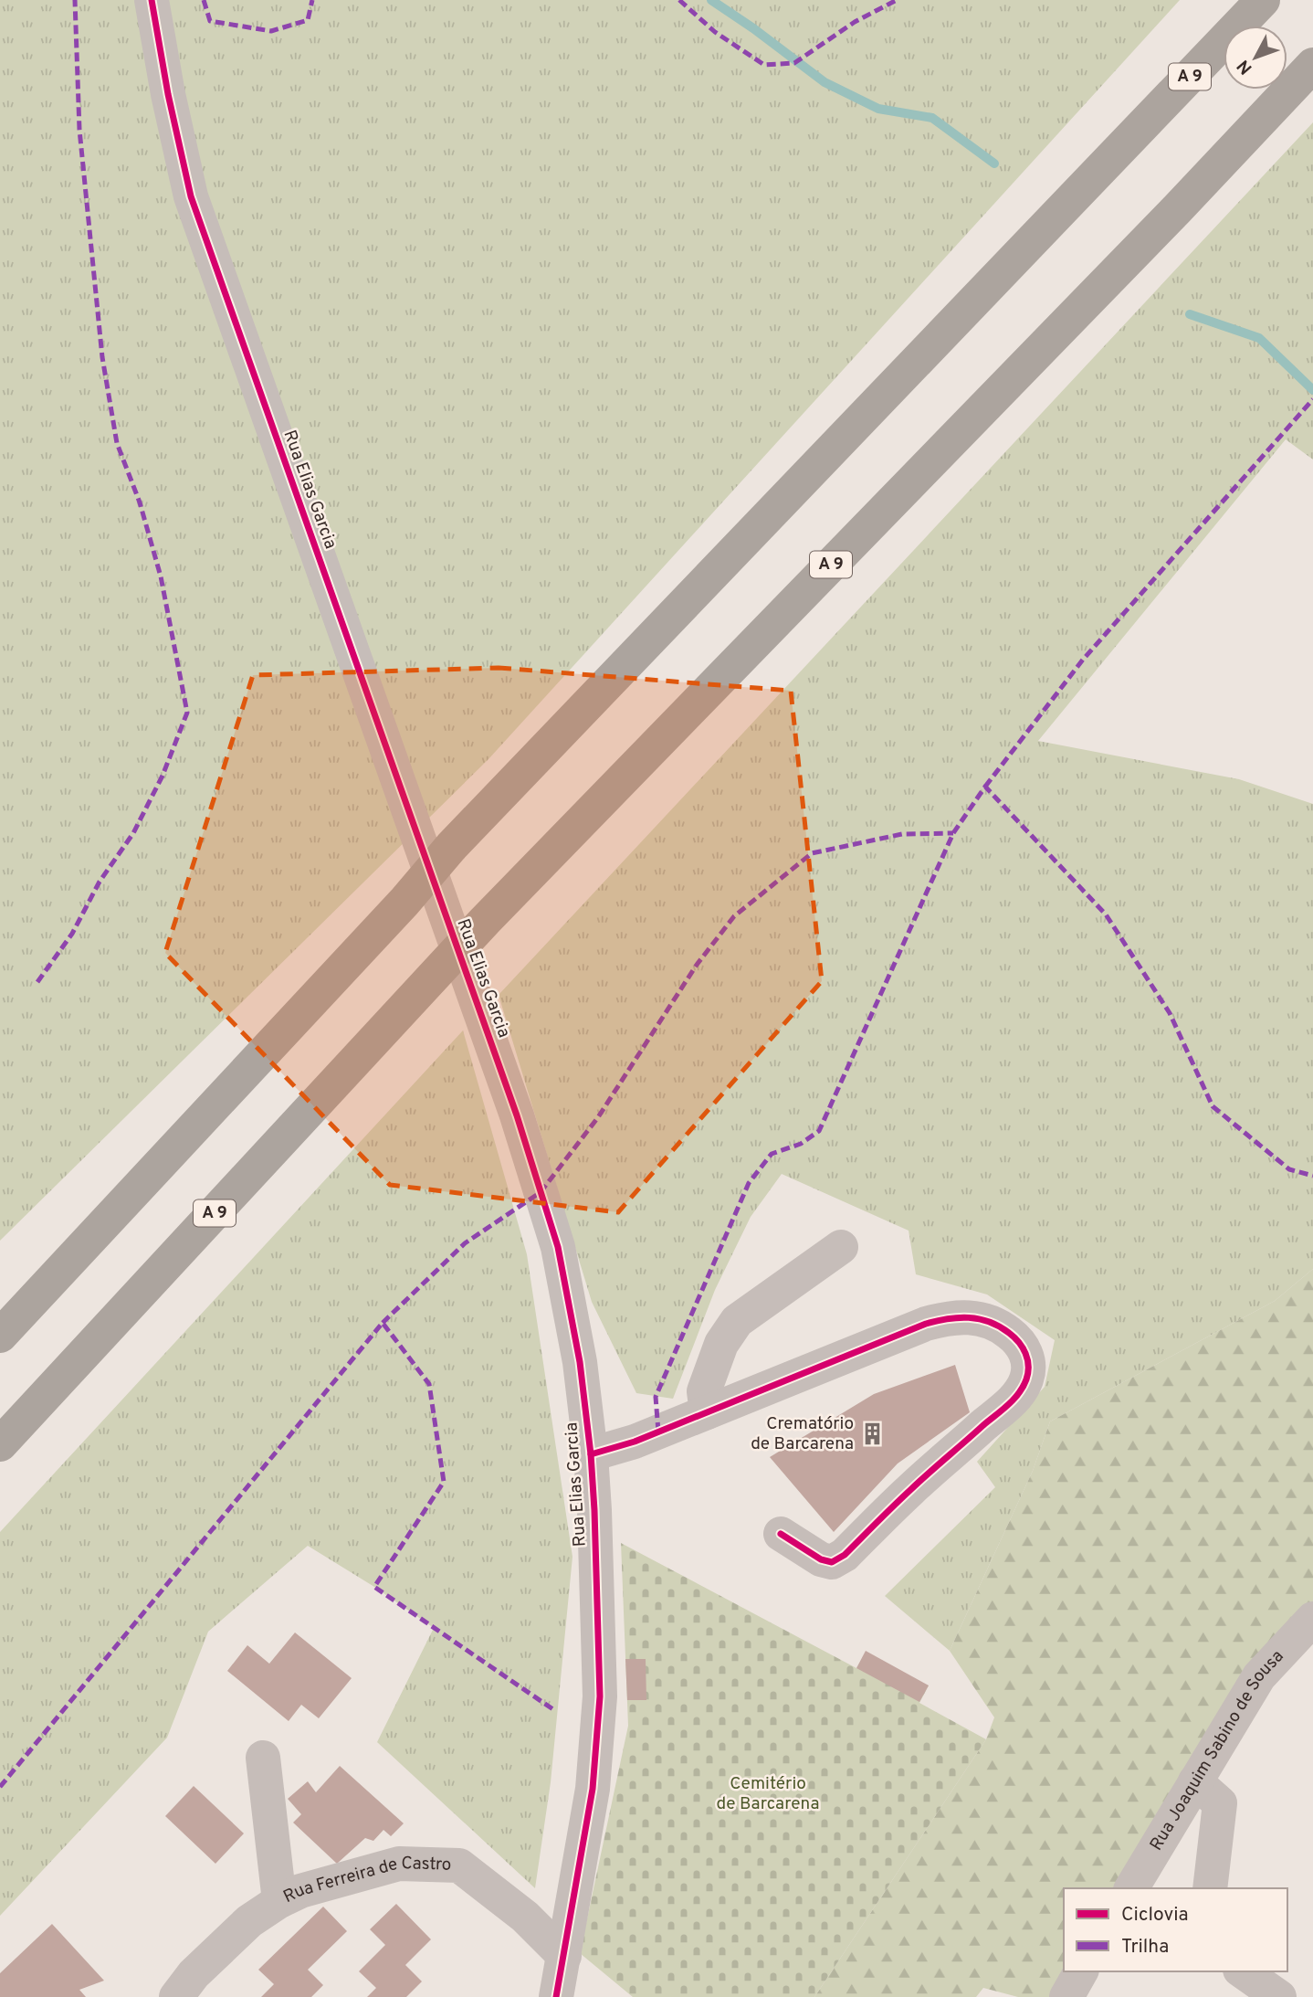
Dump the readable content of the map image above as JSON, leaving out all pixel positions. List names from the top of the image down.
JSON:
{
  "streets": {
    "highway": ["A 9"],
    "street": ["Rua Elias Garcia", "Rua Joaquim Sabino de Sousa", "Rua Ferreira de Castro"]
  },
  "crossings": [
    ["Rua Elias Garcia", "Rua Ferreira de Castro"]
  ],
  "parks": ["Cemitério de Barcarena"],
  "places": {
    "building": ["Crematório de Barcarena"]
  },
  "legend": ["Ciclovia", "Trilha"],
  "north": "bottom left"
}
